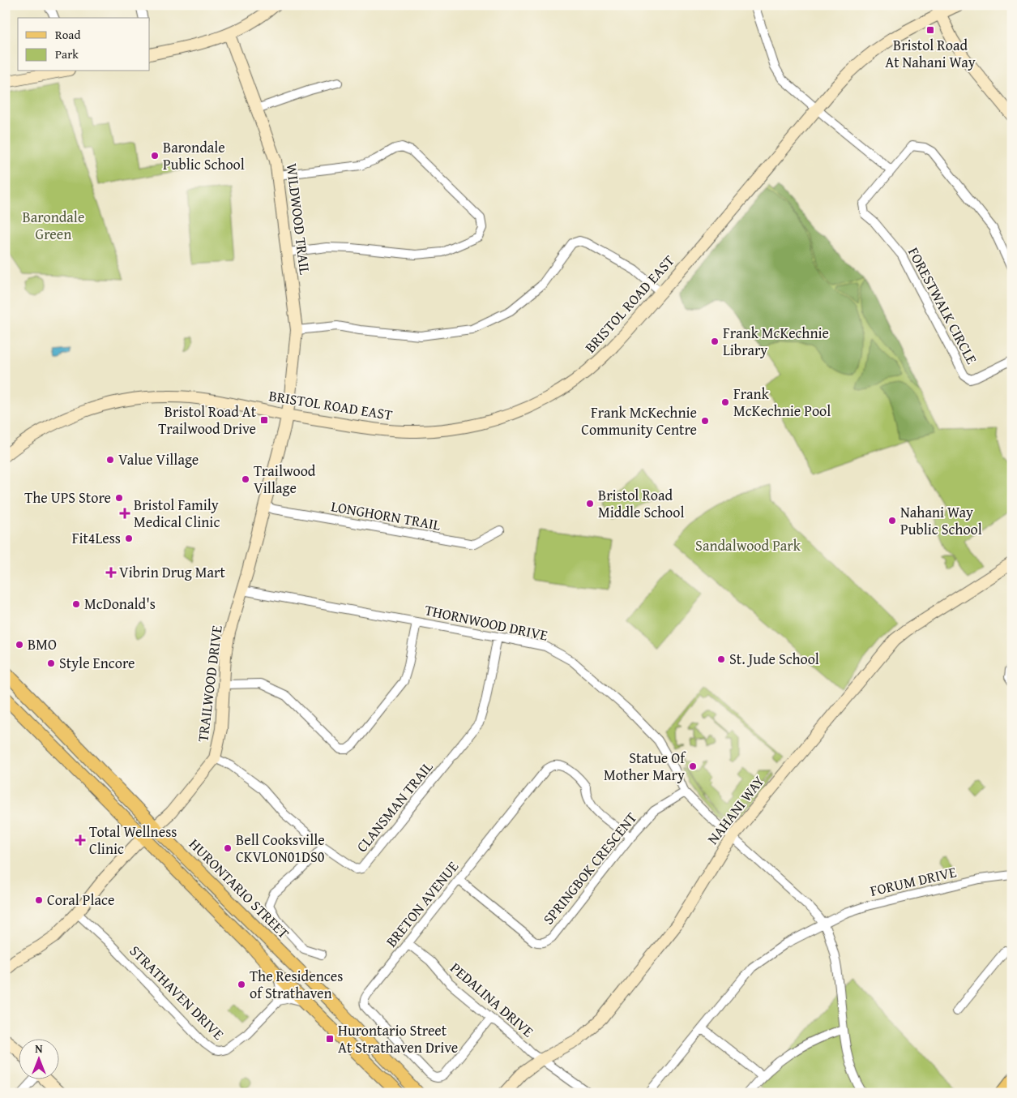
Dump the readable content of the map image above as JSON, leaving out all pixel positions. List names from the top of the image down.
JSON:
{
  "streets": {
    "main road": ["HURONTARIO STREET"],
    "street": [
      "WILDWOOD TRAIL",
      "BRISTOL ROAD EAST",
      "FORESTWALK CIRCLE",
      "LONGHORN TRAIL",
      "THORNWOOD DRIVE",
      "TRAILWOOD DRIVE",
      "CLANSMAN TRAIL",
      "NAHANI WAY",
      "SPRINGBOK CRESCENT",
      "FORUM DRIVE",
      "BRETON AVENUE",
      "STRATHAVEN DRIVE",
      "PEDALINA DRIVE"
    ]
  },
  "crossings": [
    ["WILDWOOD TRAIL", "BRISTOL ROAD EAST"],
    ["WILDWOOD TRAIL", "TRAILWOOD DRIVE"],
    ["BRISTOL ROAD EAST", "TRAILWOOD DRIVE"],
    ["LONGHORN TRAIL", "TRAILWOOD DRIVE"],
    ["THORNWOOD DRIVE", "TRAILWOOD DRIVE"],
    ["THORNWOOD DRIVE", "CLANSMAN TRAIL"],
    ["THORNWOOD DRIVE", "NAHANI WAY"],
    ["THORNWOOD DRIVE", "SPRINGBOK CRESCENT"],
    ["THORNWOOD DRIVE", "FORUM DRIVE"],
    ["TRAILWOOD DRIVE", "CLANSMAN TRAIL"],
    ["TRAILWOOD DRIVE", "HURONTARIO STREET"],
    ["TRAILWOOD DRIVE", "STRATHAVEN DRIVE"],
    ["NAHANI WAY", "PEDALINA DRIVE"],
    ["SPRINGBOK CRESCENT", "BRETON AVENUE"],
    ["BRETON AVENUE", "PEDALINA DRIVE"]
  ],
  "parks": ["Barondale Green", "Sandalwood Park"],
  "places": {
    "transit": ["Bristol Road At Nahani Way", "Bristol Road At Trailwood Drive", "Hurontario Street At Strathaven Drive"],
    "other": [
      "Barondale Public School",
      "Frank McKechnie Library",
      "Frank McKechnie Pool",
      "Frank McKechnie Community Centre",
      "Value Village",
      "Trailwood Village",
      "The UPS Store",
      "Bristol Road Middle School",
      "Nahani Way Public School",
      "Fit4Less",
      "McDonald's",
      "BMO",
      "St. Jude School",
      "Style Encore",
      "Statue Of Mother Mary",
      "Bell Cooksville CKVLON01DS0",
      "Coral Place",
      "The Residences of Strathaven"
    ],
    "health": ["Bristol Family Medical Clinic", "Vibrin Drug Mart", "Total Wellness Clinic"]
  },
  "legend": ["Road", "Park"],
  "north": "top"
}
